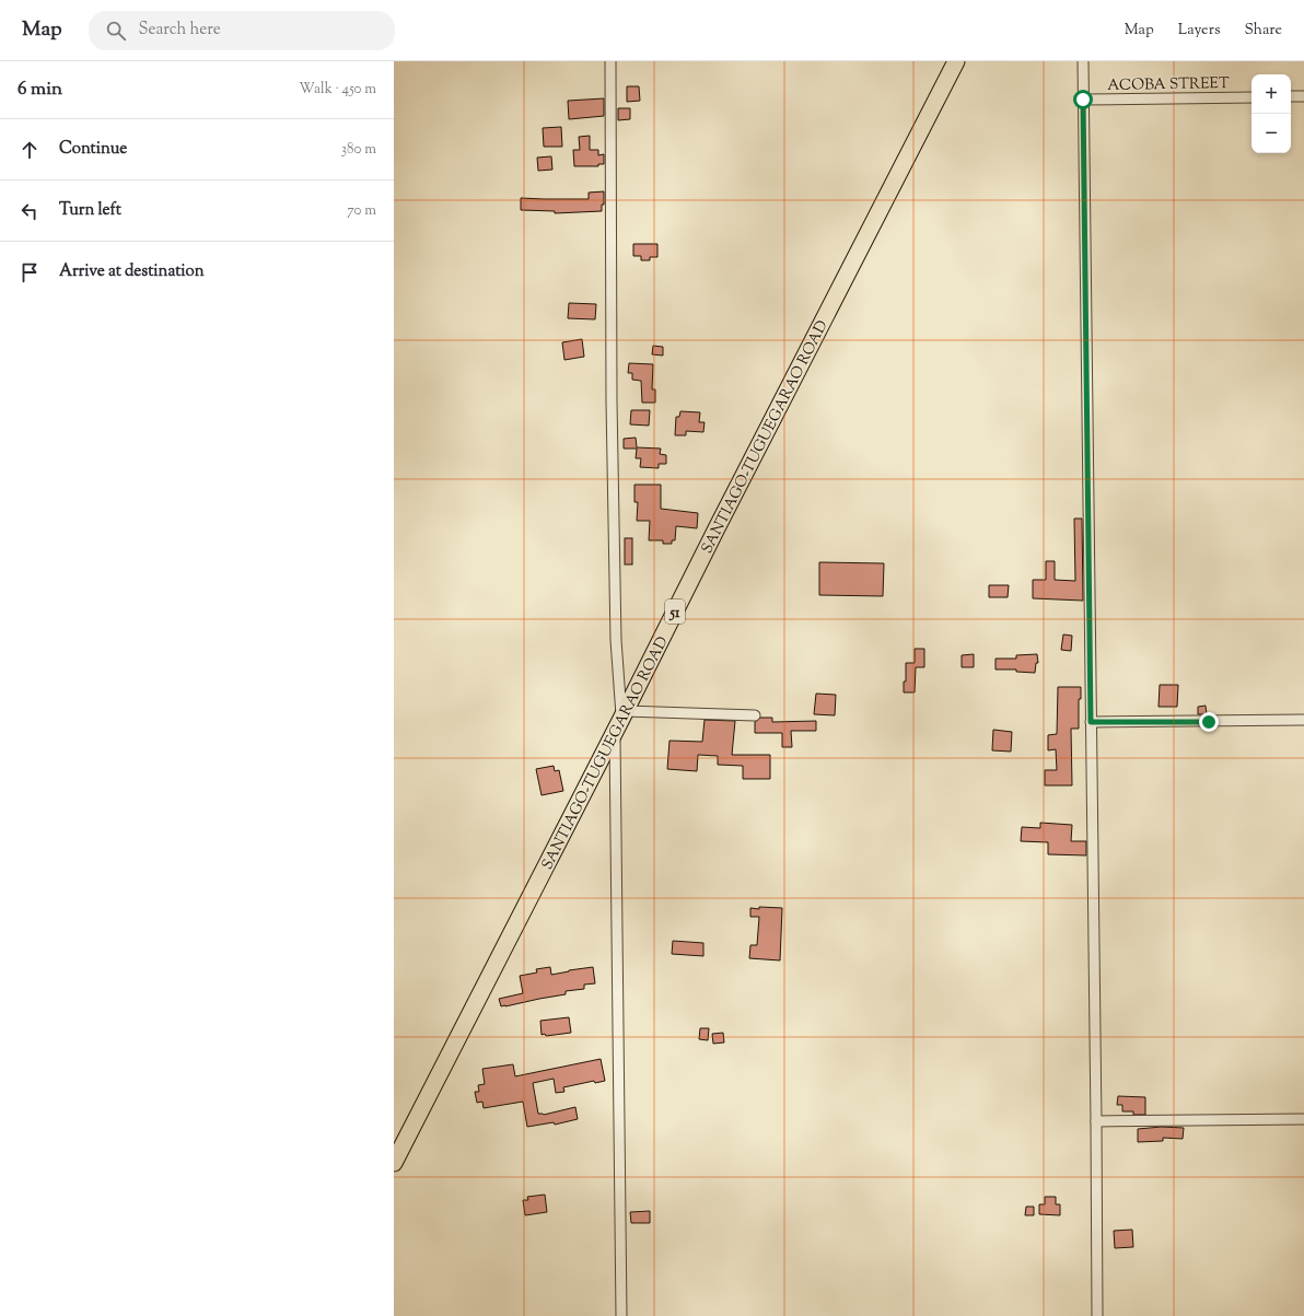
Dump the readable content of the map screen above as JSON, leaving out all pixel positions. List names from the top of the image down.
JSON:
{
  "streets": {
    "highway": ["SANTIAGO-TUGUEGARAO ROAD", "51"],
    "street": ["ACOBA STREET"]
  },
  "page": {
    "header": "Map",
    "search": "Search here",
    "nav": ["Map", "Layers", "Share"],
    "heading": ["6 min", "Walk · 450 m"],
    "map_buttons": ["+", "−"],
    "list": [
      ["Continue", "380 m"],
      ["Turn left", "70 m"],
      "Arrive at destination"
    ]
  }
}
